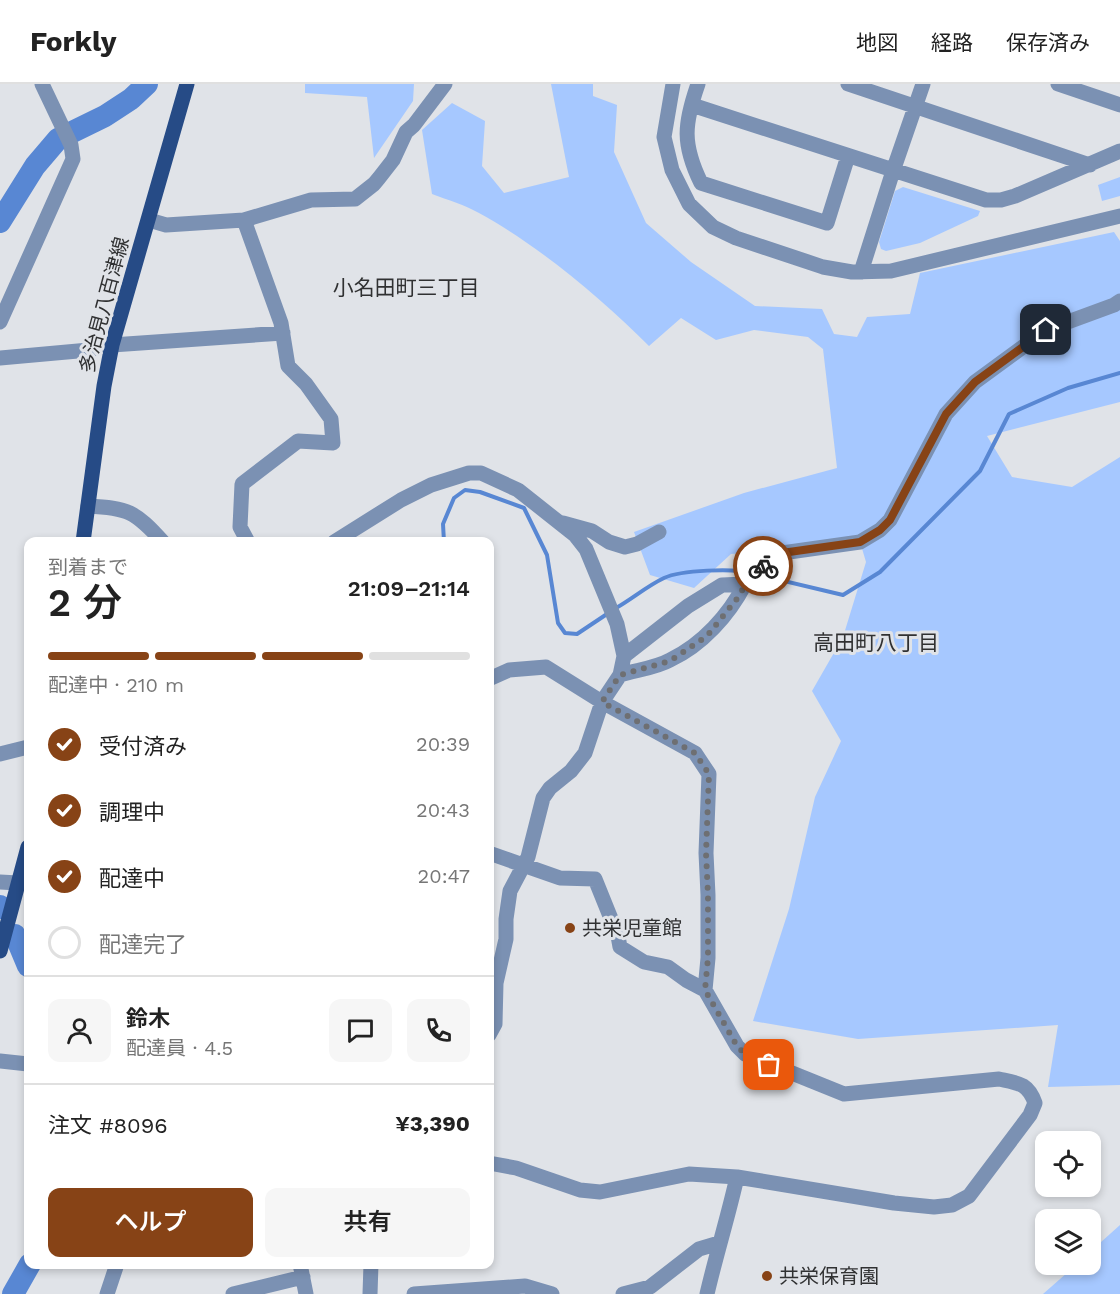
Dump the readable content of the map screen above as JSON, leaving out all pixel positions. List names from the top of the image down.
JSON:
{
  "streets": {
    "main road": ["多治見八百津線"]
  },
  "districts": ["小名田町三丁目", "高田町八丁目"],
  "places": ["共栄児童館", "共栄保育園"],
  "page": {
    "header": "Forkly",
    "nav": ["地図", "経路", "保存済み"],
    "heading": ["2 分", "到着まで", "21:09–21:14"],
    "panel": [
      "鈴木",
      "配達員 · 4.5",
      "注文 #8096",
      "¥3,390"
    ],
    "bar": "配達中 · 210 m",
    "list": [
      ["受付済み", "20:39"],
      ["調理中", "20:43"],
      ["配達中", "20:47"],
      "配達完了"
    ],
    "buttons": ["ヘルプ", "共有"]
  }
}
